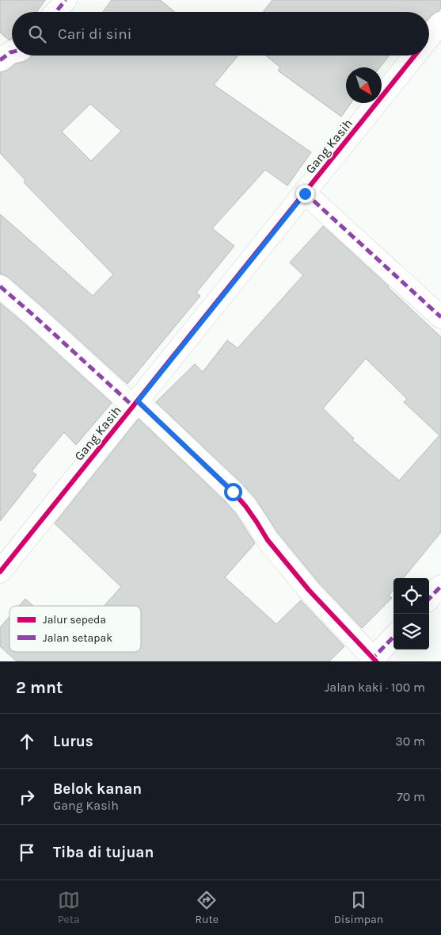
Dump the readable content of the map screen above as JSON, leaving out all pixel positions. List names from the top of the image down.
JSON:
{
  "streets": {
    "street": ["Gang Kasih"]
  },
  "legend": ["Jalur sepeda", "Jalan setapak"],
  "north": "bottom right",
  "page": {
    "search": "Cari di sini",
    "heading": ["2 mnt", "Jalan kaki · 100 m"],
    "list": [
      ["Lurus", "30 m"],
      ["Belok kanan", "Gang Kasih", "70 m"],
      "Tiba di tujuan"
    ],
    "nav": ["Peta", "Rute", "Disimpan"]
  }
}
